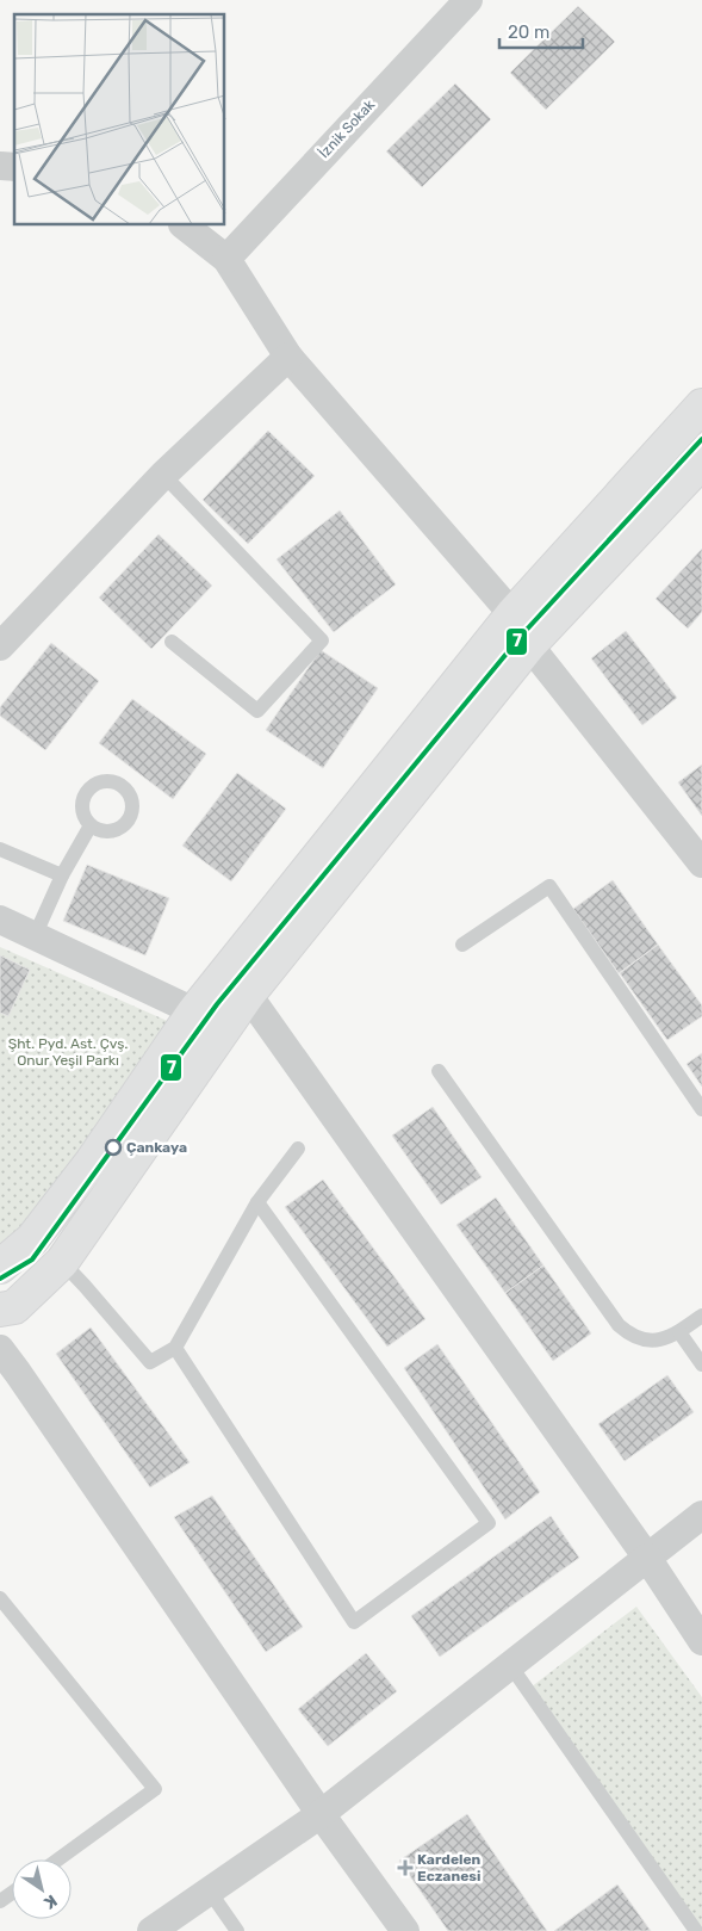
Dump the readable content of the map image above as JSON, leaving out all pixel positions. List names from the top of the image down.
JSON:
{
  "streets": {
    "street": ["İznik Sokak"]
  },
  "parks": ["Şht. Pyd. Ast. Çvş. Onur Yeşil Parkı"],
  "places": {
    "other": ["Çankaya"],
    "health": ["Kardelen Eczanesi"]
  },
  "lines": ["transit line 7"],
  "scale_bar": "20 m",
  "north": "bottom right"
}
